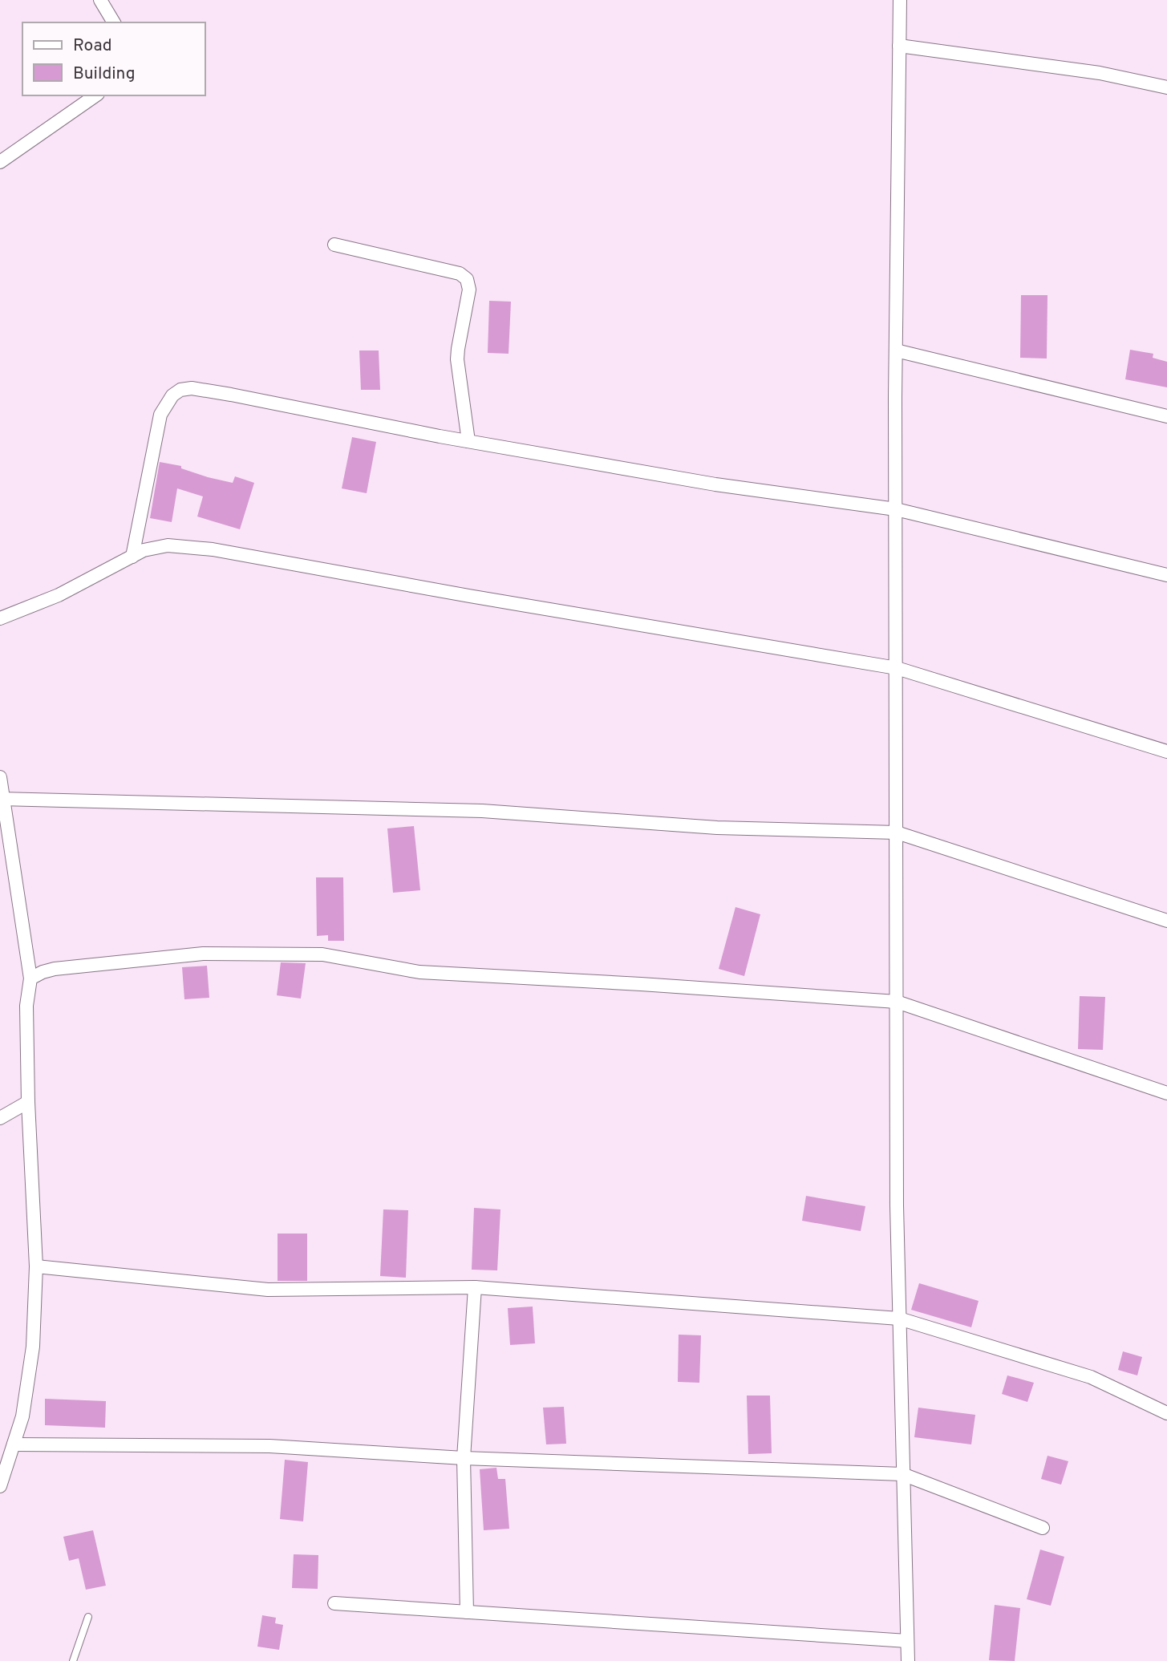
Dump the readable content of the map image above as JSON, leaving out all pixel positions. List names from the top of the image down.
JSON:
{
  "legend": ["Road", "Building"]
}
